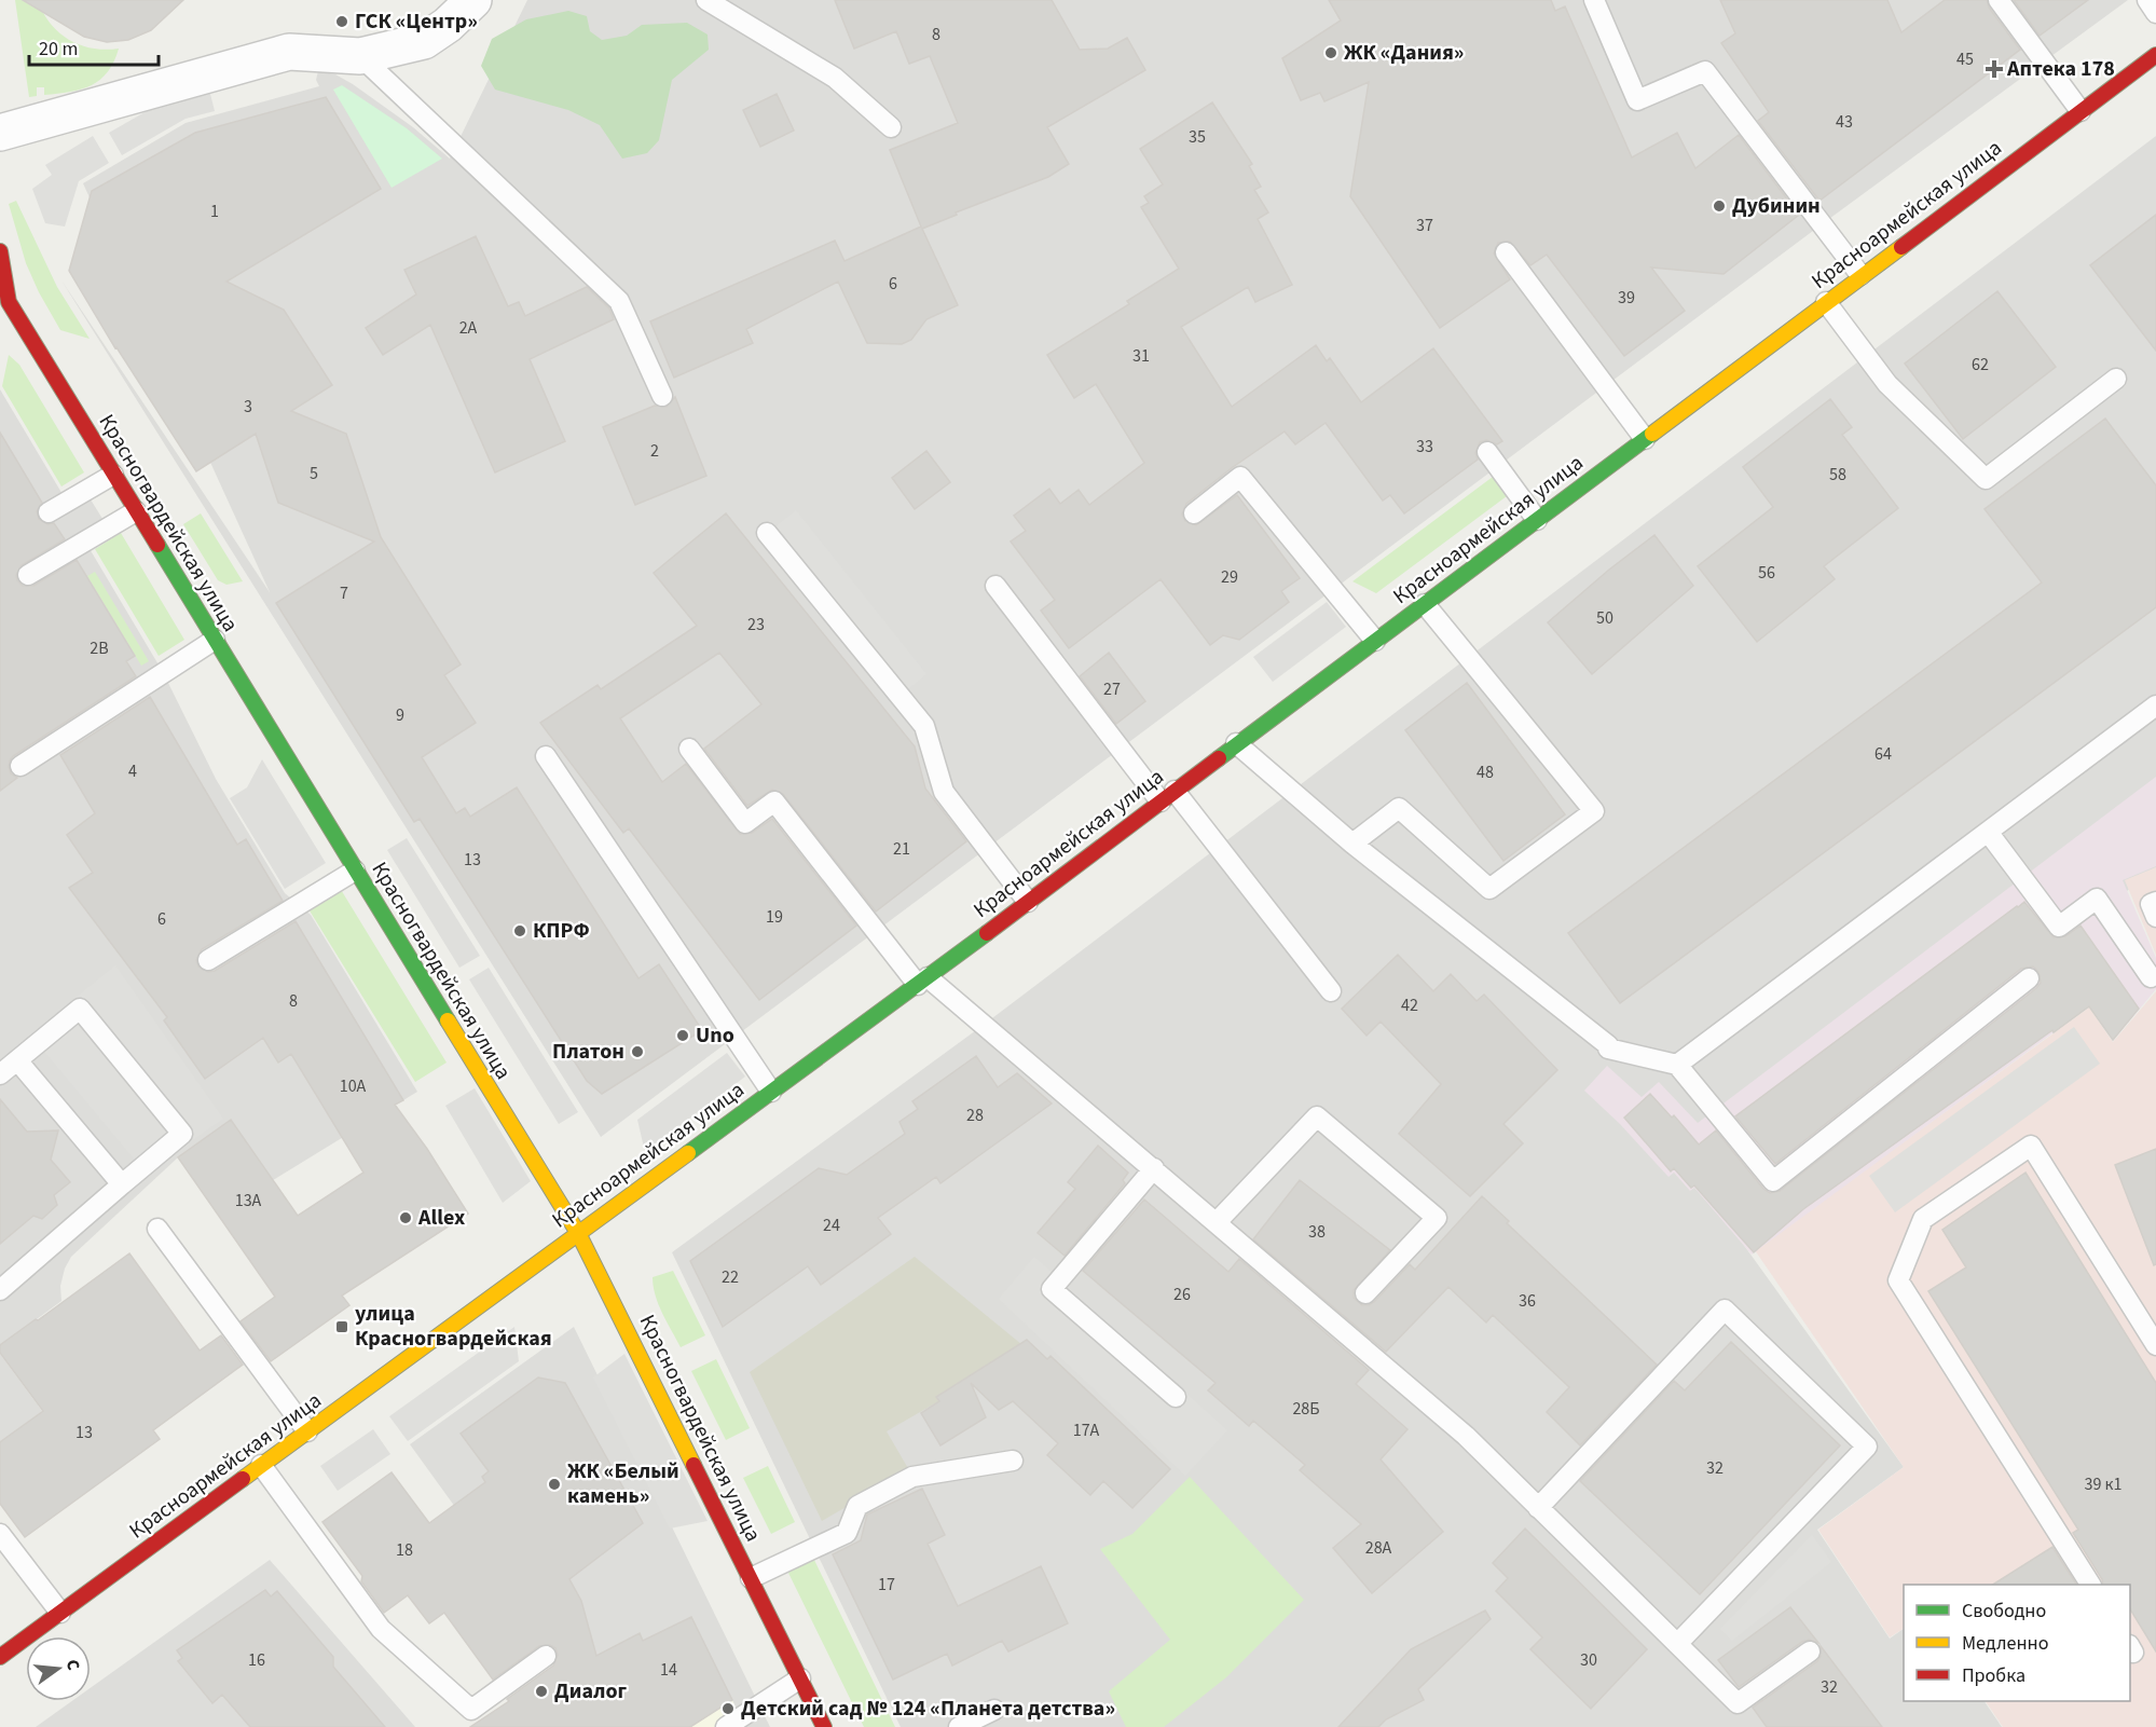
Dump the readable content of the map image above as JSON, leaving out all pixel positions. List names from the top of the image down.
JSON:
{
  "streets": {
    "main road": ["Красноармейская улица", "Красногвардейская улица"]
  },
  "crossings": [
    ["Красноармейская улица", "Красногвардейская улица"]
  ],
  "places": {
    "other": [
      "ГСК «Центр»",
      "ЖК «Дания»",
      "Дубинин",
      "КПРФ",
      "Uno",
      "Платон",
      "Allex",
      "ЖК «Белый камень»",
      "Диалог",
      "Детский сад № 124 «Планета детства»"
    ],
    "health": ["Аптека 178"],
    "transit": ["улица Красногвардейская"]
  },
  "house_numbers": [
    "8",
    "45",
    "43",
    "35",
    "1",
    "37",
    "6",
    "39",
    "2А",
    "31",
    "62",
    "3",
    "33",
    "2",
    "5",
    "58",
    "56",
    "29",
    "7",
    "50",
    "23",
    "2В",
    "27",
    "9",
    "64",
    "4",
    "48",
    "21",
    "13",
    "19",
    "6",
    "8",
    "42",
    "10А",
    "28",
    "13А",
    "24",
    "38",
    "22",
    "26",
    "36",
    "28Б",
    "17А",
    "13",
    "32",
    "39 к1",
    "28А",
    "18",
    "17",
    "16",
    "30",
    "14",
    "32"
  ],
  "legend": ["Свободно", "Медленно", "Пробка"],
  "scale_bar": "20 m",
  "north": "right"
}
